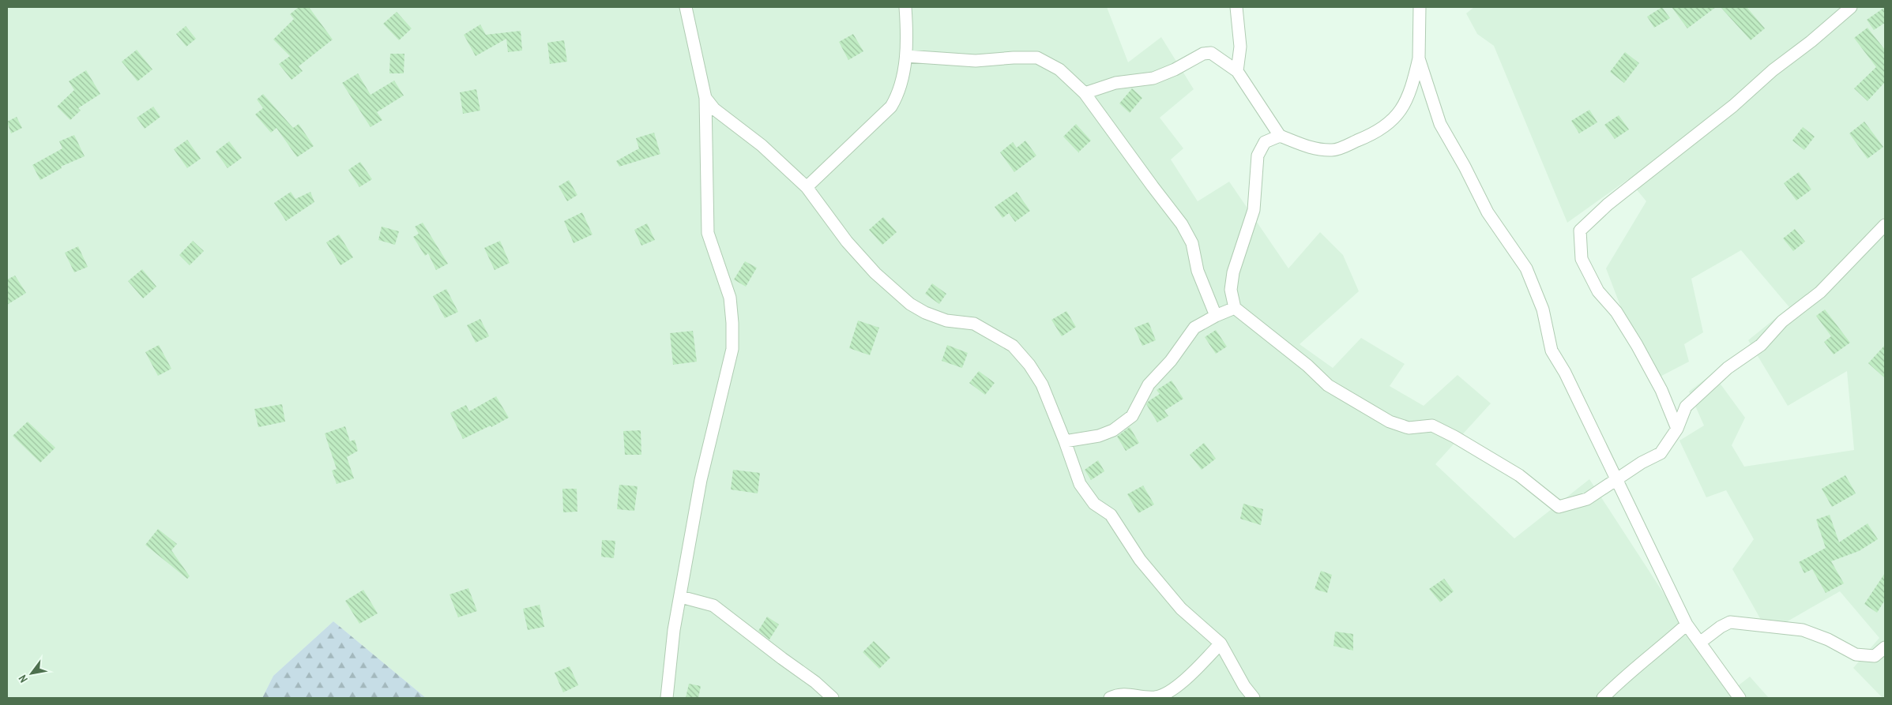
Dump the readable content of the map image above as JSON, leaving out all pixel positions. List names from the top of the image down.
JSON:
{
  "north": "bottom left"
}
